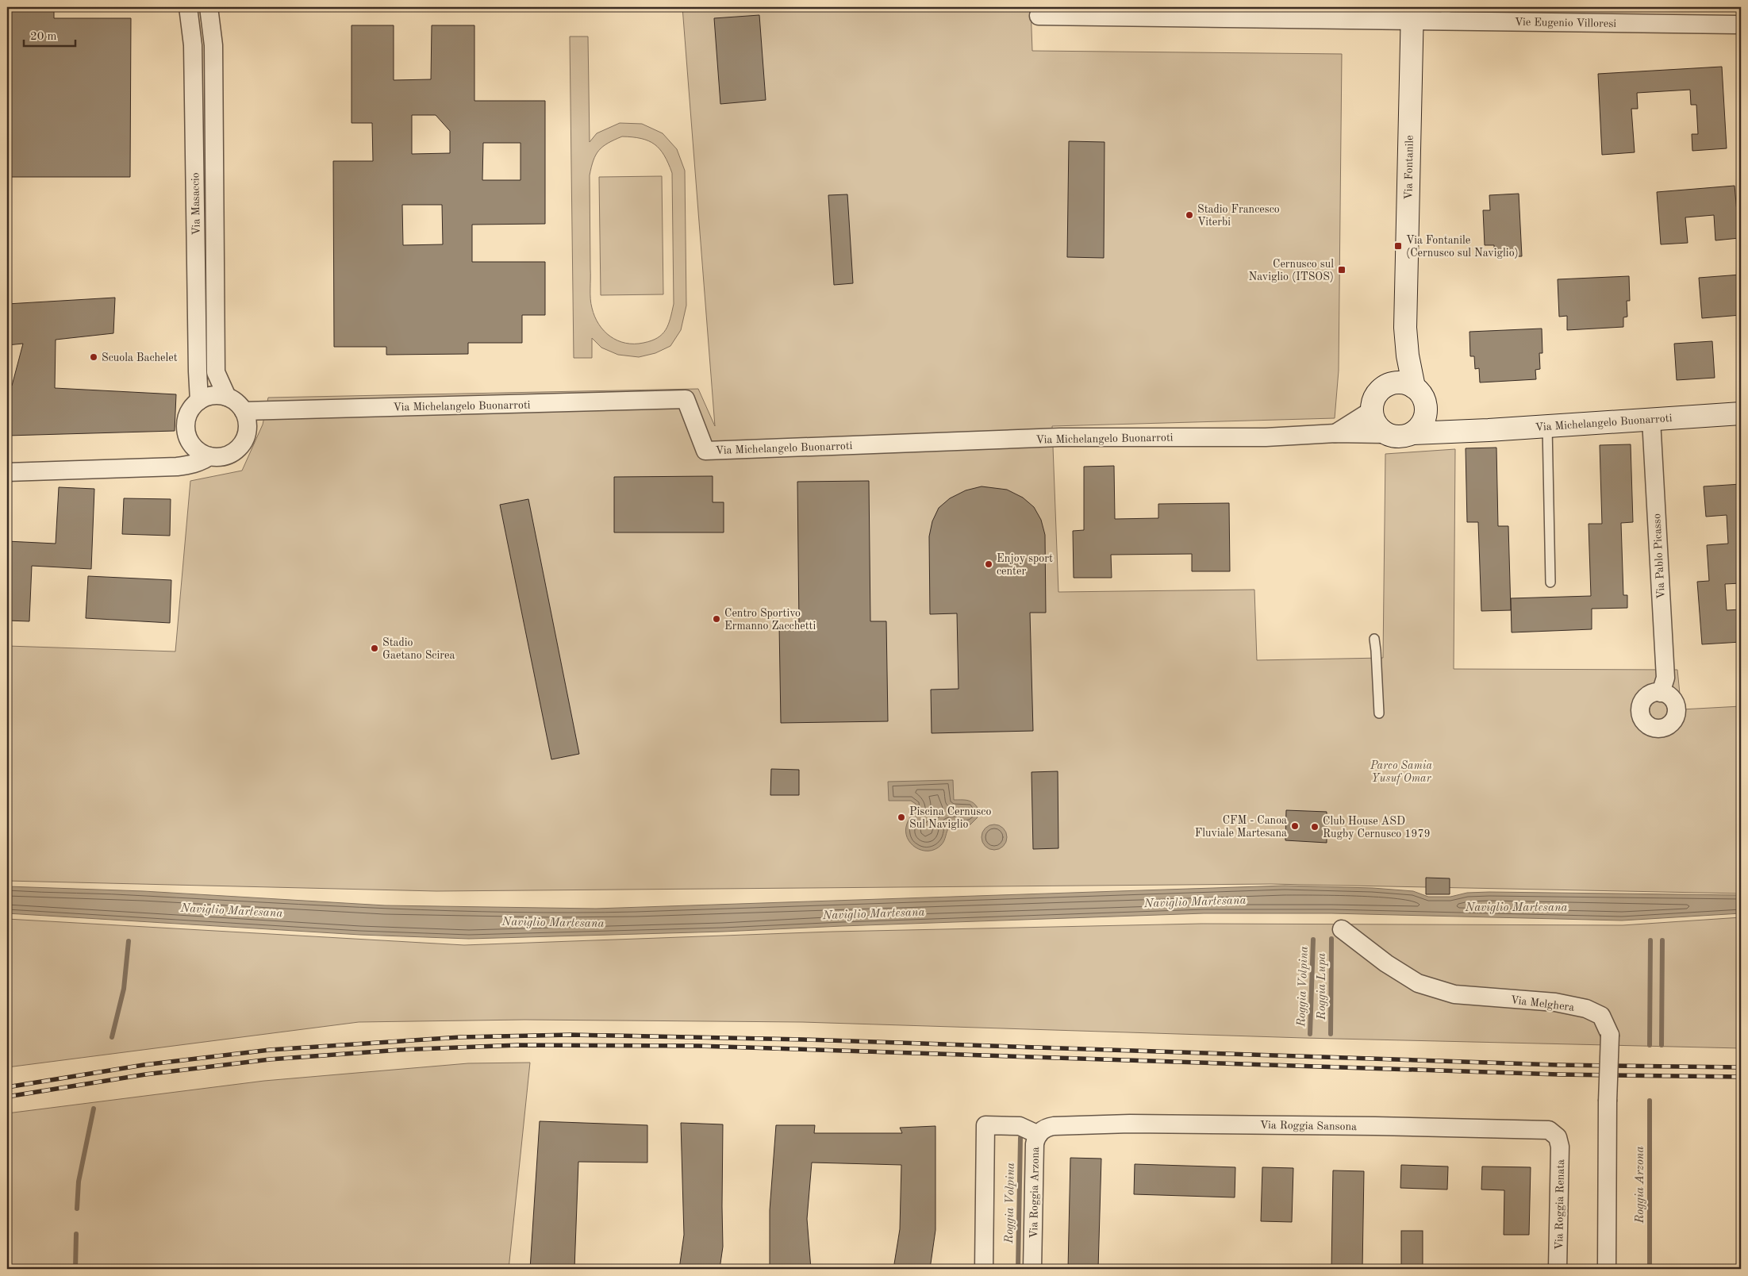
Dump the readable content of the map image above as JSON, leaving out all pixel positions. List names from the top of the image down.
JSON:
{
  "streets": {
    "street": [
      "Vie Eugenio Villoresi",
      "Via Fontanile",
      "Via Masaccio",
      "Via Michelangelo Buonarroti",
      "Via Pablo Picasso",
      "Via Melghera",
      "Via Roggia Sansona",
      "Via Roggia Arzona",
      "Via Roggia Renata"
    ]
  },
  "crossings": [
    ["Vie Eugenio Villoresi", "Via Fontanile"],
    ["Via Fontanile", "Via Michelangelo Buonarroti"],
    ["Via Masaccio", "Via Michelangelo Buonarroti"],
    ["Via Michelangelo Buonarroti", "Via Pablo Picasso"],
    ["Via Roggia Sansona", "Via Roggia Arzona"],
    ["Via Roggia Sansona", "Via Roggia Renata"]
  ],
  "water": [
    "Naviglio Martesana",
    "Roggia Volpina",
    "Roggia Lupa",
    "Roggia Arzona"
  ],
  "parks": ["Parco Samia Yusuf Omar"],
  "places": {
    "other": [
      "Stadio Francesco Viterbi",
      "Scuola Bachelet",
      "Enjoy sport center",
      "Centro Sportivo Ermanno Zacchetti",
      "Stadio Gaetano Scirea",
      "Piscina Cernusco Sul Naviglio",
      "CFM - Canoa Fluviale Martesana",
      "Club House ASD Rugby Cernusco 1979"
    ],
    "transit": ["Via Fontanile (Cernusco sul Naviglio)", "Cernusco sul Naviglio (ITSOS)"]
  },
  "scale_bar": "20 m"
}
